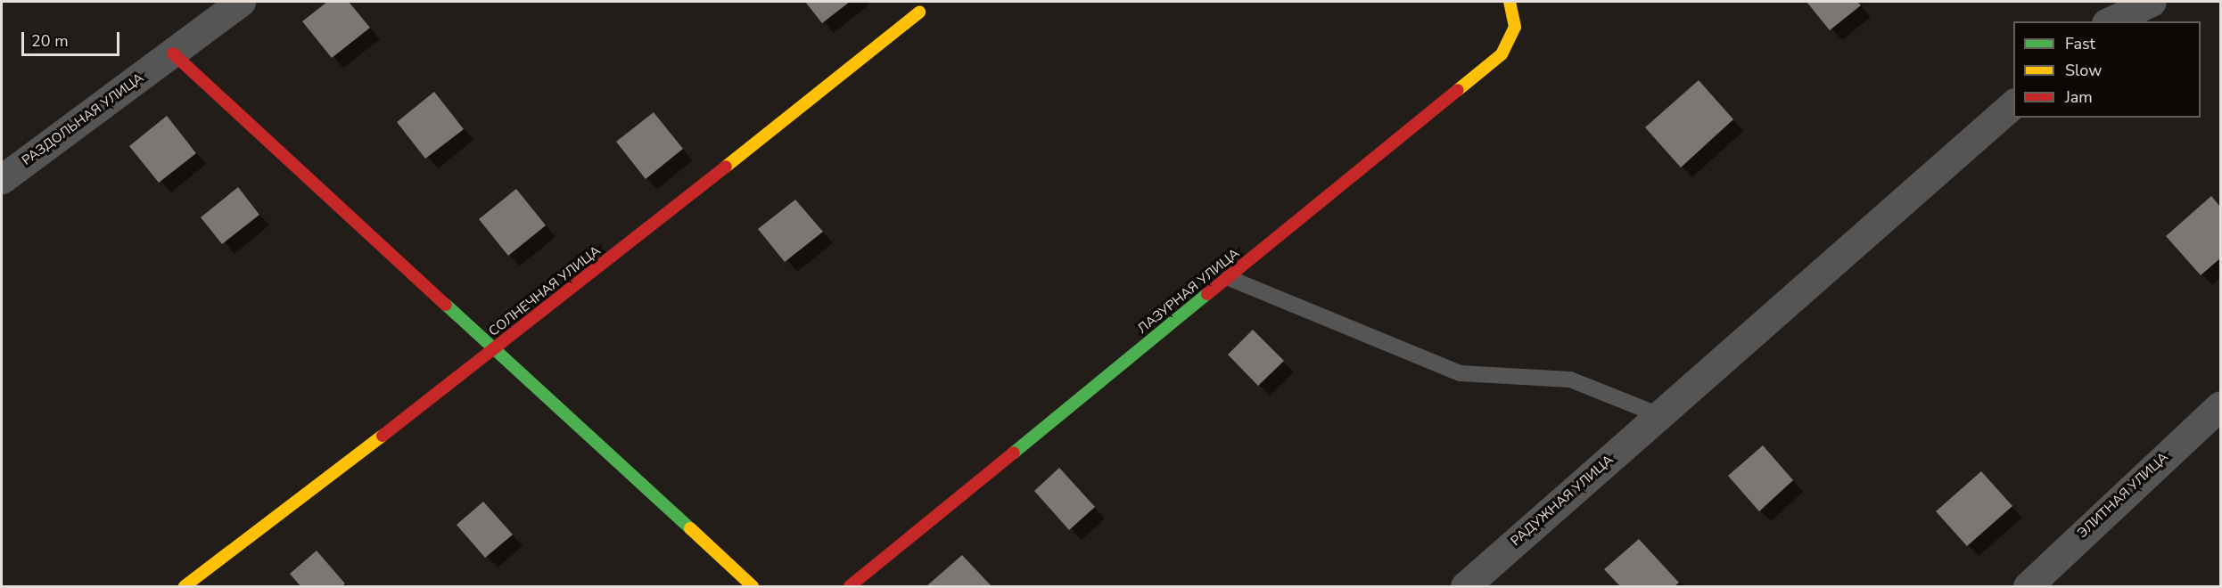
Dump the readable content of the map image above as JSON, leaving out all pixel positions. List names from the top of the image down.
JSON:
{
  "streets": {
    "street": [
      "РАЗДОЛЬНАЯ УЛИЦА",
      "СОЛНЕЧНАЯ УЛИЦА",
      "ЛАЗУРНАЯ УЛИЦА",
      "ЭЛИТНАЯ УЛИЦА",
      "РАДУЖНАЯ УЛИЦА"
    ]
  },
  "legend": ["Fast", "Slow", "Jam"],
  "scale_bar": "20 m"
}
